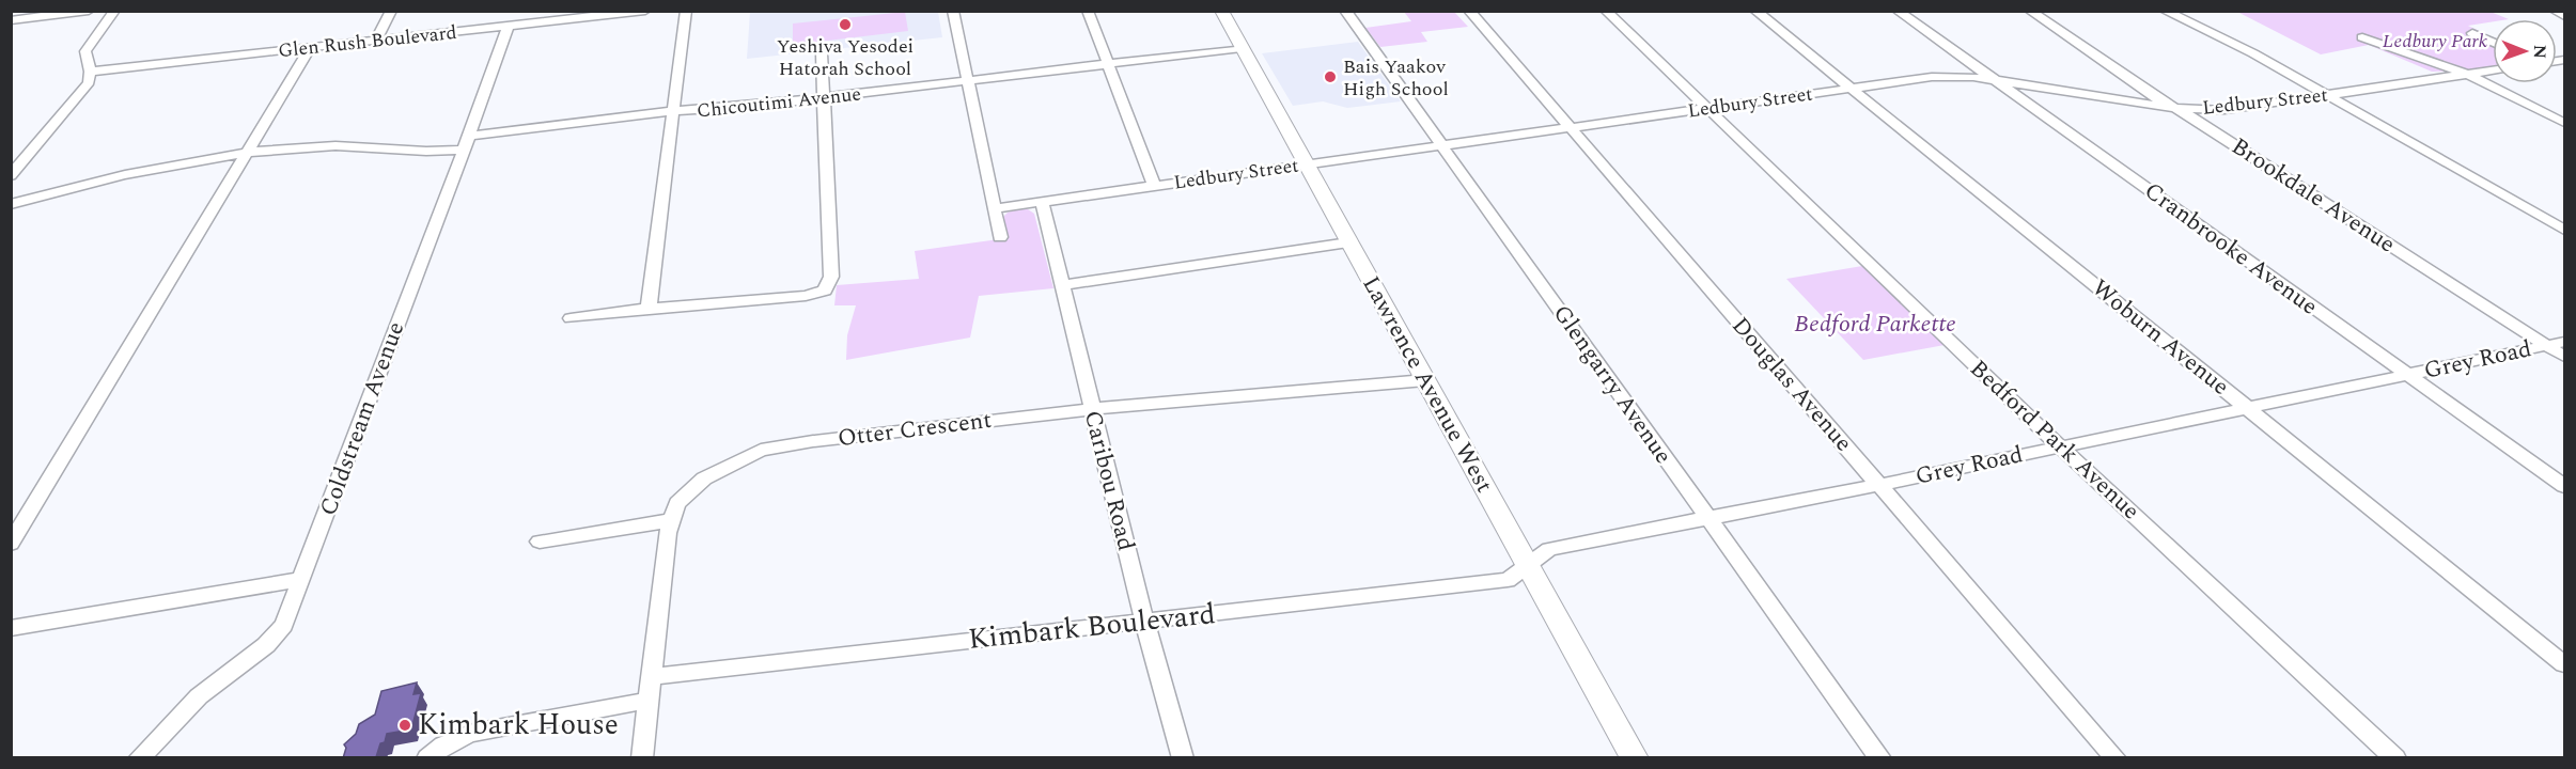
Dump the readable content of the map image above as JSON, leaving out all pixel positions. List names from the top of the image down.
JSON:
{
  "streets": {
    "main road": ["Lawrence Avenue West"],
    "street": [
      "Glen Rush Boulevard",
      "Ledbury Street",
      "Chicoutimi Avenue",
      "Brookdale Avenue",
      "Cranbrooke Avenue",
      "Woburn Avenue",
      "Grey Road",
      "Glengarry Avenue",
      "Douglas Avenue",
      "Coldstream Avenue",
      "Otter Crescent",
      "Bedford Park Avenue",
      "Caribou Road",
      "Kimbark Boulevard"
    ]
  },
  "crossings": [
    ["Glen Rush Boulevard", "Coldstream Avenue"],
    ["Ledbury Street", "Brookdale Avenue"],
    ["Ledbury Street", "Cranbrooke Avenue"],
    ["Ledbury Street", "Woburn Avenue"],
    ["Ledbury Street", "Lawrence Avenue West"],
    ["Ledbury Street", "Glengarry Avenue"],
    ["Ledbury Street", "Douglas Avenue"],
    ["Ledbury Street", "Bedford Park Avenue"],
    ["Ledbury Street", "Caribou Road"],
    ["Chicoutimi Avenue", "Lawrence Avenue West"],
    ["Chicoutimi Avenue", "Coldstream Avenue"],
    ["Brookdale Avenue", "Grey Road"],
    ["Cranbrooke Avenue", "Grey Road"],
    ["Woburn Avenue", "Grey Road"],
    ["Grey Road", "Lawrence Avenue West"],
    ["Grey Road", "Glengarry Avenue"],
    ["Grey Road", "Douglas Avenue"],
    ["Grey Road", "Bedford Park Avenue"],
    ["Grey Road", "Kimbark Boulevard"],
    ["Lawrence Avenue West", "Otter Crescent"],
    ["Lawrence Avenue West", "Kimbark Boulevard"],
    ["Otter Crescent", "Caribou Road"],
    ["Otter Crescent", "Kimbark Boulevard"],
    ["Caribou Road", "Kimbark Boulevard"]
  ],
  "parks": ["Ledbury Park", "Bedford Parkette"],
  "places": ["Yeshiva Yesodei Hatorah School", "Bais Yaakov High School", "Kimbark House"],
  "north": "right"
}
